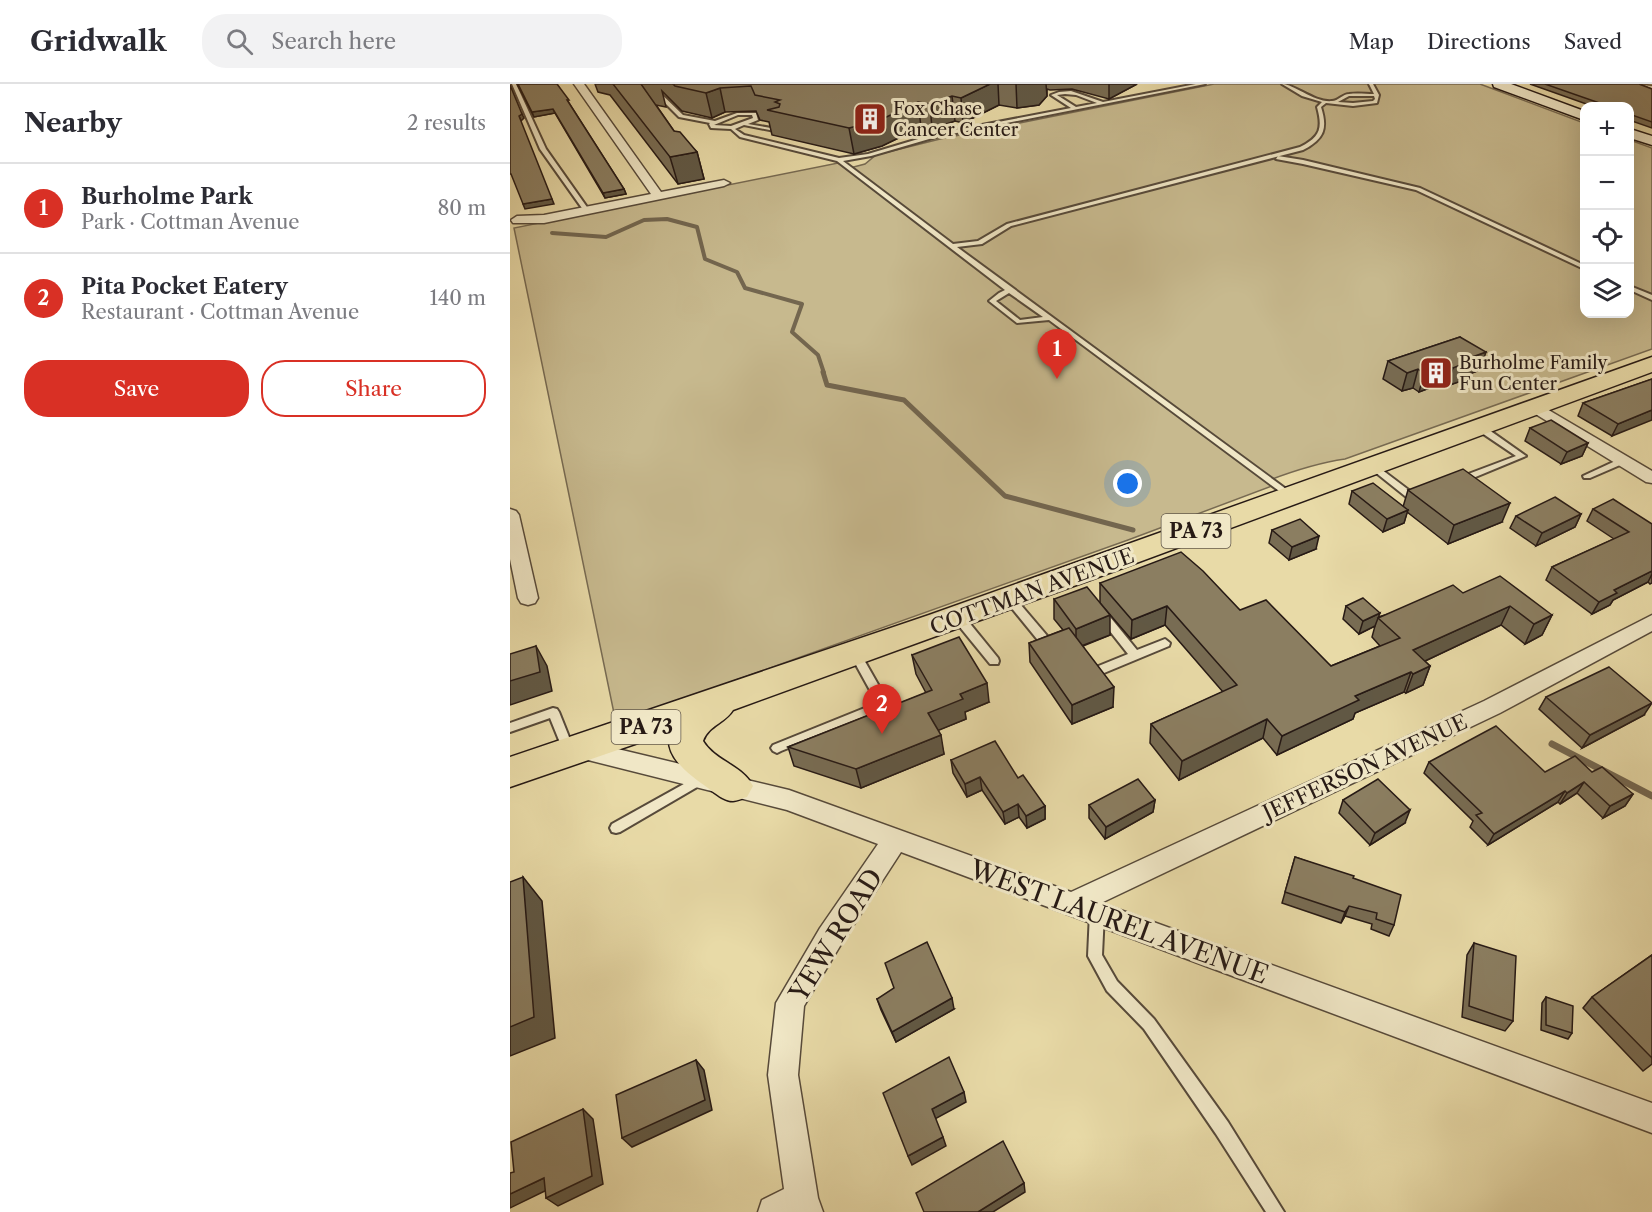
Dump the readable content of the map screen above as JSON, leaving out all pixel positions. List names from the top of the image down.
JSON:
{
  "streets": {
    "main road": ["PA 73", "COTTMAN AVENUE"],
    "street": ["JEFFERSON AVENUE", "WEST LAUREL AVENUE", "YEW ROAD"]
  },
  "crossings": [
    ["COTTMAN AVENUE", "WEST LAUREL AVENUE"],
    ["JEFFERSON AVENUE", "WEST LAUREL AVENUE"],
    ["WEST LAUREL AVENUE", "YEW ROAD"]
  ],
  "places": {
    "building": ["Fox Chase Cancer Center", "Burholme Family Fun Center"]
  },
  "page": {
    "header": "Gridwalk",
    "search": "Search here",
    "nav": ["Map", "Directions", "Saved"],
    "heading": ["Nearby", "2 results"],
    "map_buttons": ["+", "−"],
    "list": [
      {
        "mark": "1",
        "name": "Burholme Park",
        "note": "Park · Cottman Avenue",
        "value": "80 m"
      },
      {
        "mark": "2",
        "name": "Pita Pocket Eatery",
        "note": "Restaurant · Cottman Avenue",
        "value": "140 m"
      }
    ],
    "pins": ["1", "2"],
    "buttons": ["Save", "Share"]
  }
}
